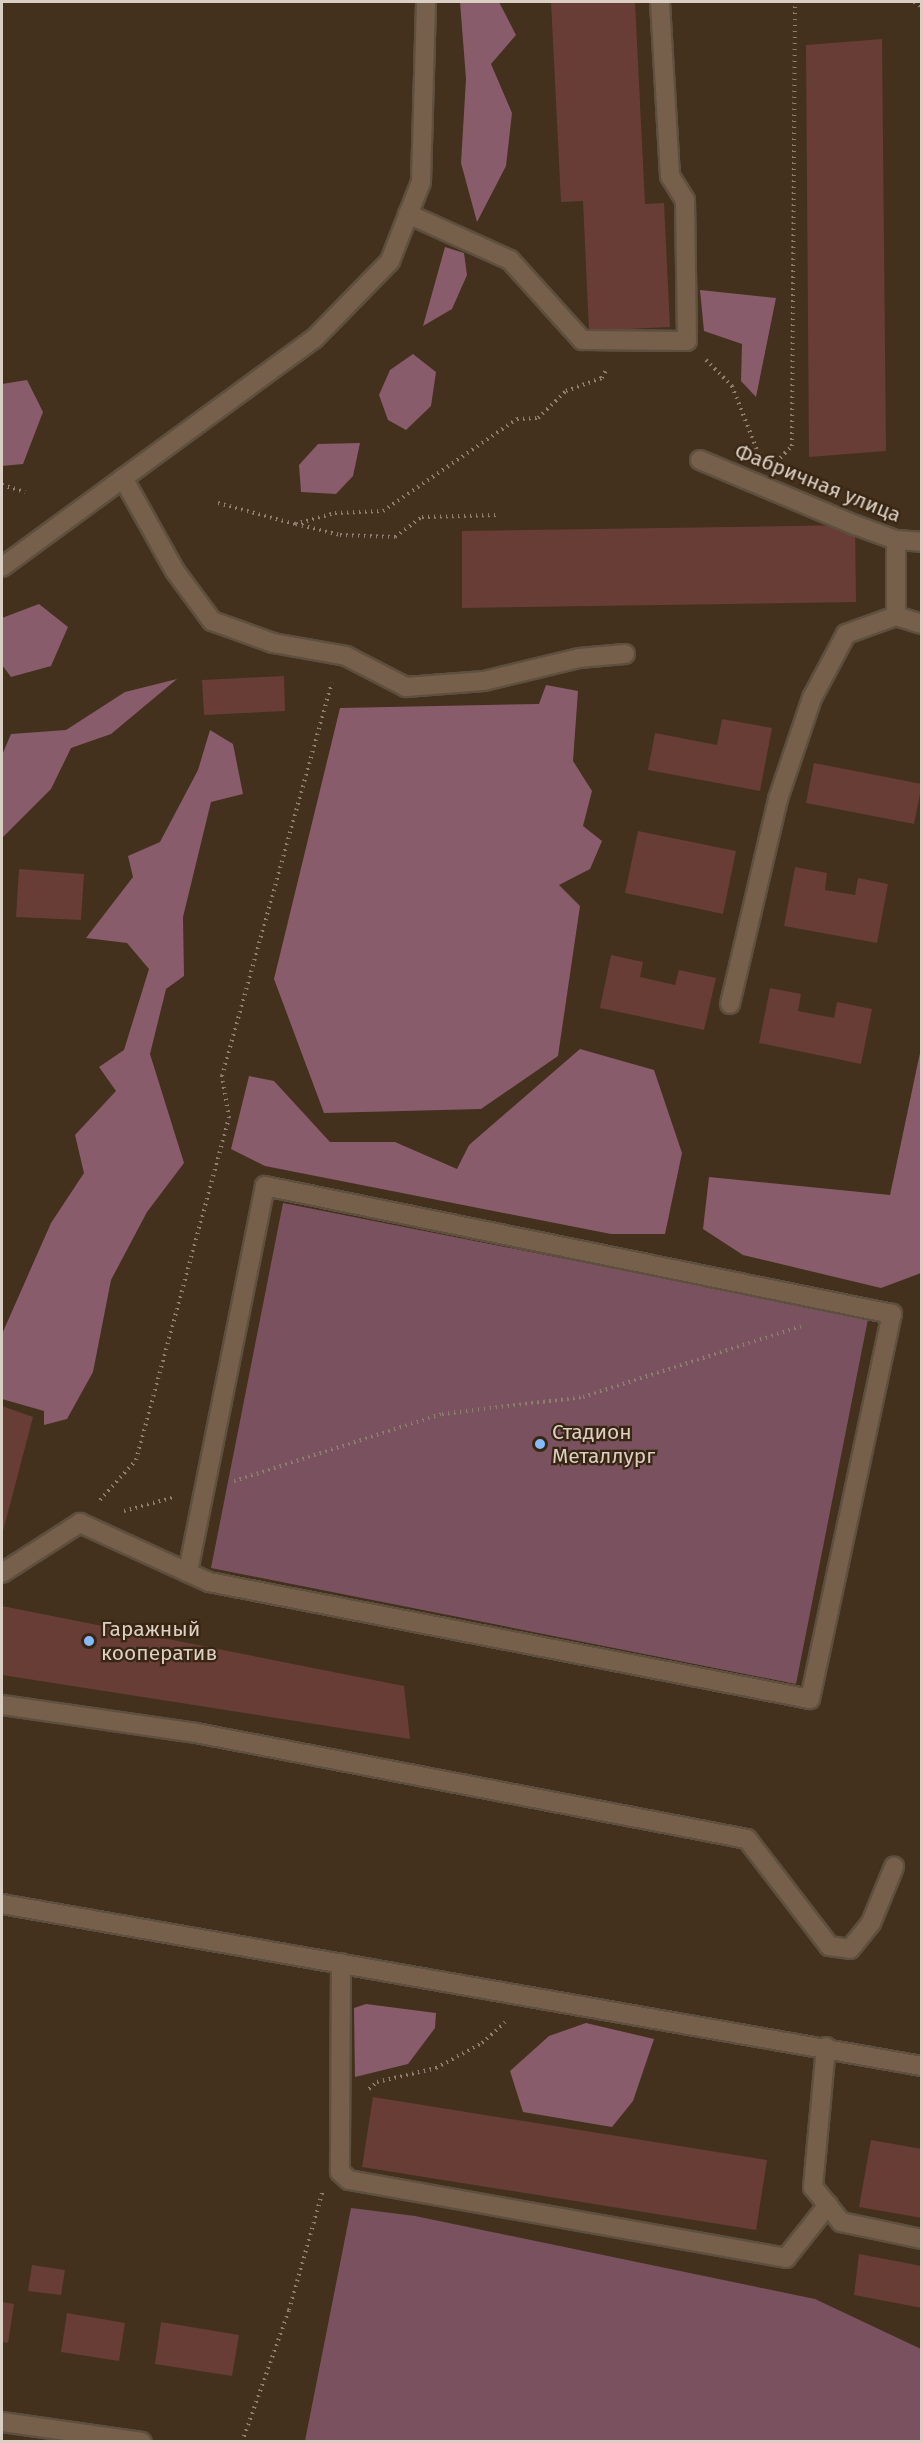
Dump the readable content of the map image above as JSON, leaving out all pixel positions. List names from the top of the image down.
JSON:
{
  "streets": {
    "street": ["Фабричная улица"]
  },
  "places": ["Стадион Металлург", "Гаражный кооператив"]
}
